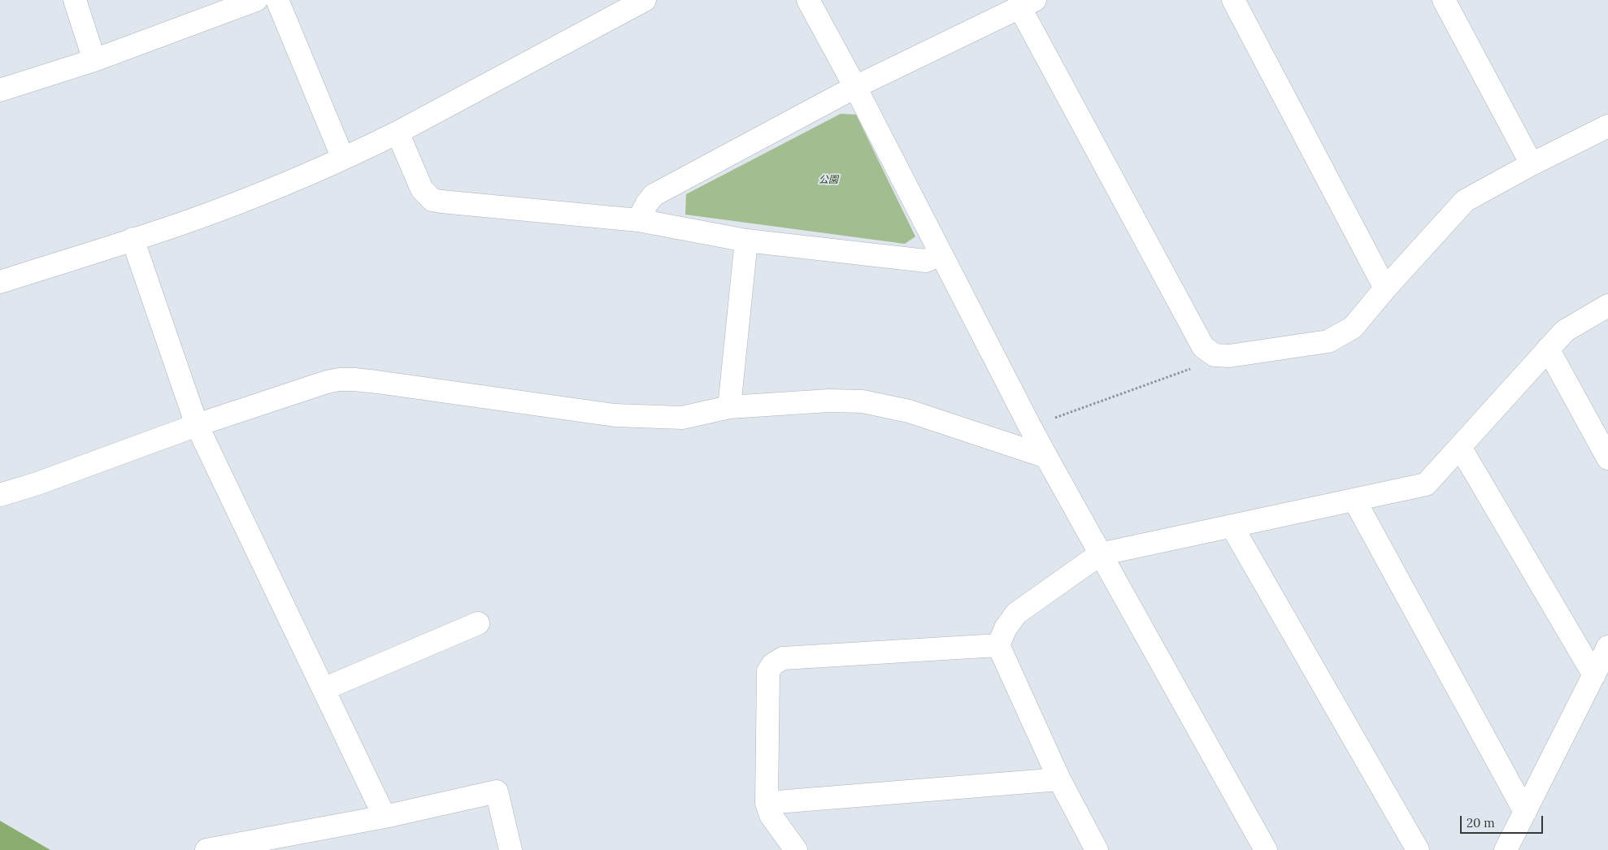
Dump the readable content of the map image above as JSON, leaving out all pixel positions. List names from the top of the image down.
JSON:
{
  "parks": ["公園"],
  "scale_bar": "20 m"
}
